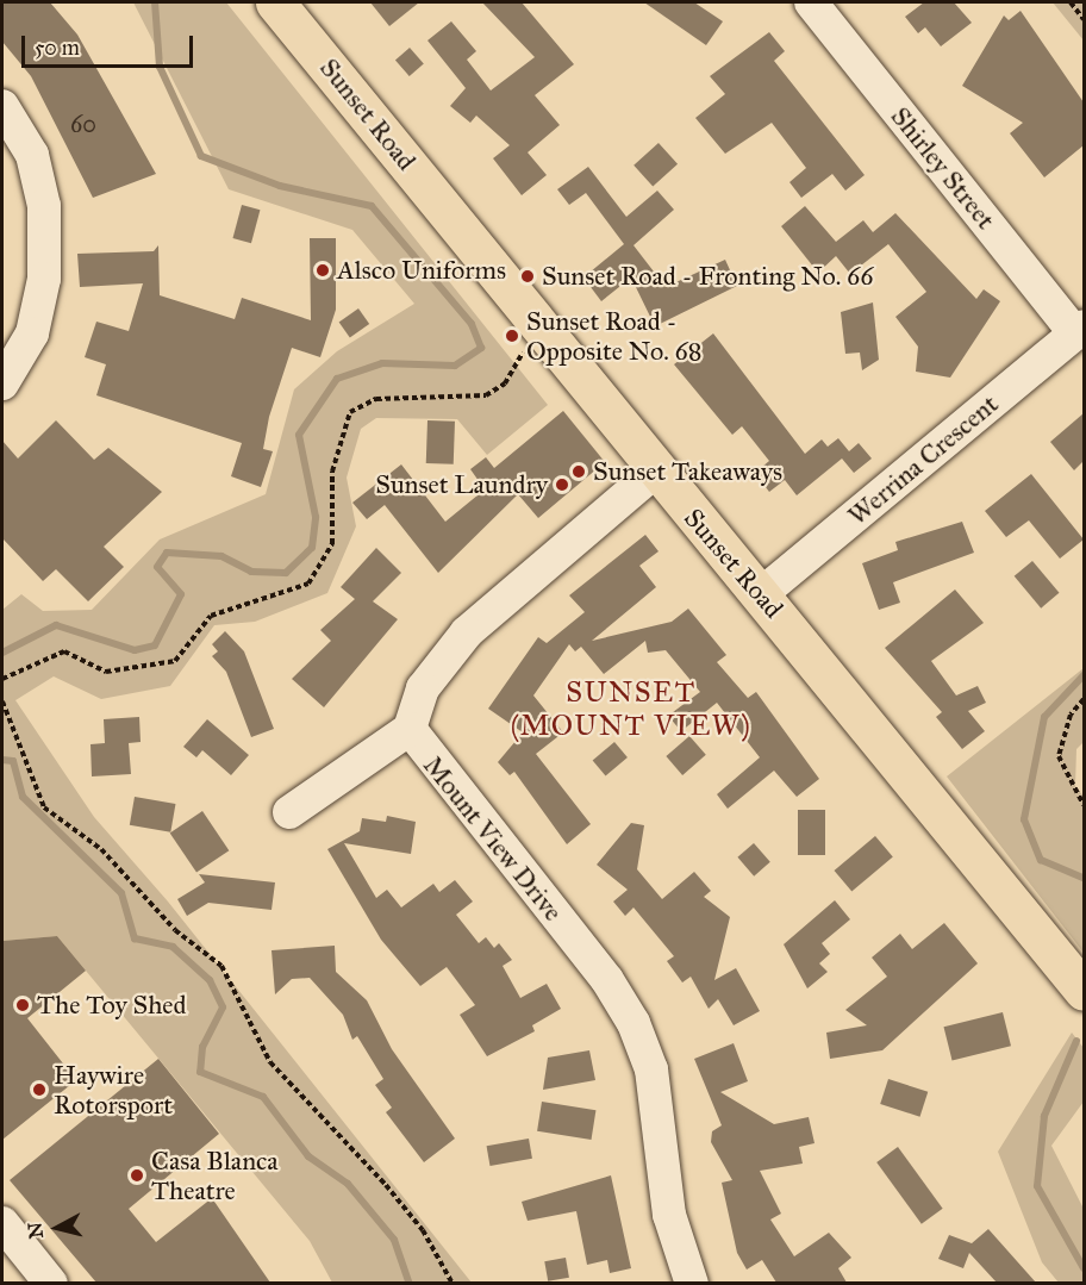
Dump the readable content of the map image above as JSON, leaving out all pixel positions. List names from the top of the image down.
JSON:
{
  "streets": {
    "main road": ["Sunset Road"],
    "street": ["Shirley Street", "Werrina Crescent", "Mount View Drive"]
  },
  "crossings": [
    ["Sunset Road", "Werrina Crescent"],
    ["Sunset Road", "Mount View Drive"],
    ["Shirley Street", "Werrina Crescent"]
  ],
  "districts": ["SUNSET (MOUNT VIEW)"],
  "places": [
    "Alsco Uniforms",
    "Sunset Road - Fronting No. 66",
    "Sunset Road - Opposite No. 68",
    "Sunset Takeaways",
    "Sunset Laundry",
    "The Toy Shed",
    "Haywire Rotorsport",
    "Casa Blanca Theatre"
  ],
  "house_numbers": ["60"],
  "scale_bar": "50 m",
  "north": "left"
}
